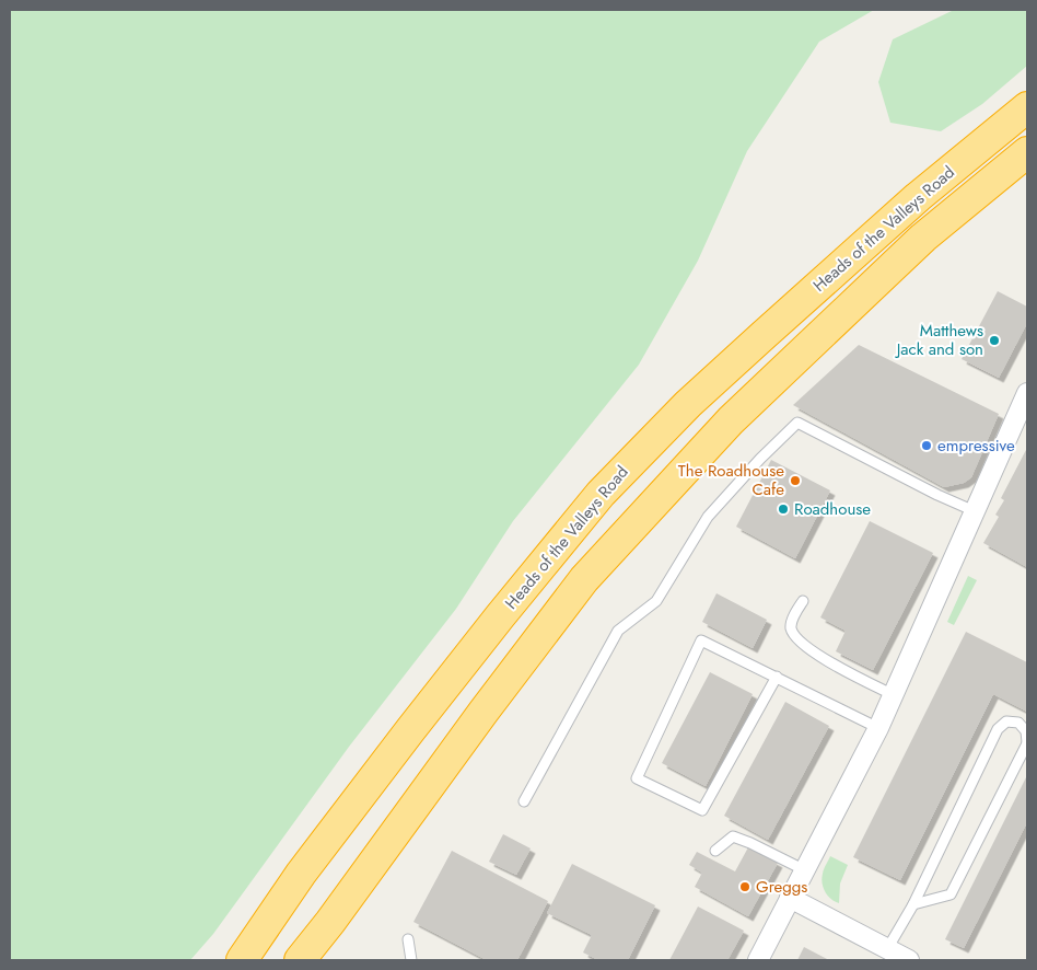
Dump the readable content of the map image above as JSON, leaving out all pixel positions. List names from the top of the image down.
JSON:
{
  "streets": {
    "highway": ["Heads of the Valleys Road"]
  },
  "places": [
    "Matthews Jack and son",
    "empressive",
    "The Roadhouse Cafe",
    "Roadhouse",
    "Greggs"
  ]
}
